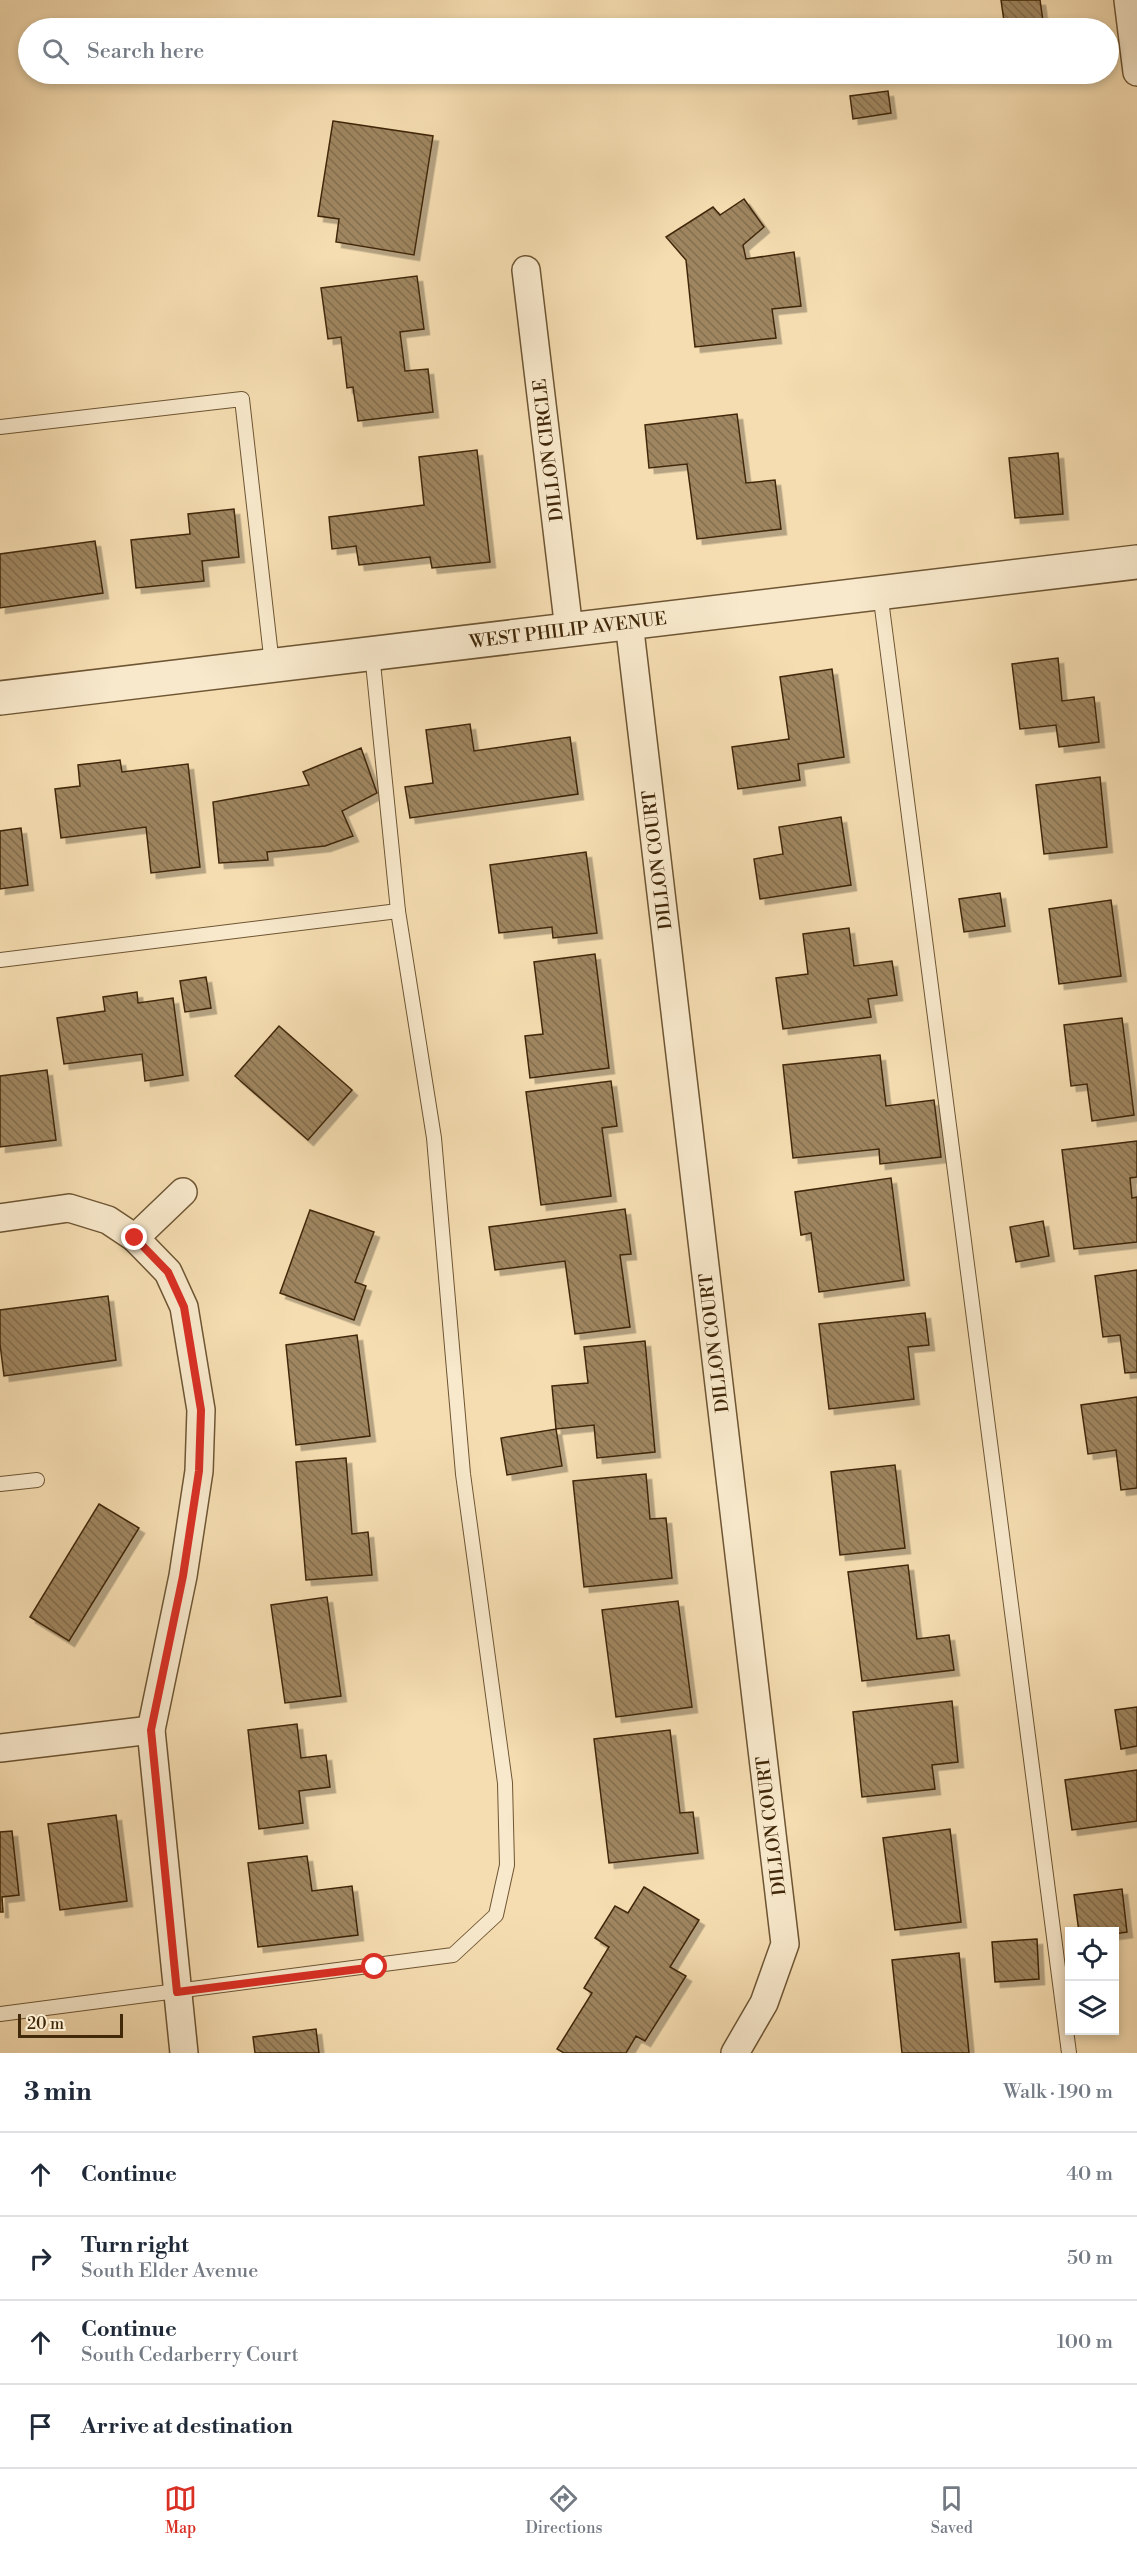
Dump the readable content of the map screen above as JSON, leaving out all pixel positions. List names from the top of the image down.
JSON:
{
  "streets": {
    "street": ["DILLON CIRCLE", "WEST PHILIP AVENUE", "DILLON COURT"]
  },
  "crossings": [
    ["DILLON CIRCLE", "WEST PHILIP AVENUE"],
    ["WEST PHILIP AVENUE", "DILLON COURT"]
  ],
  "scale_bar": "20 m",
  "page": {
    "search": "Search here",
    "scale": "20 m",
    "heading": ["3 min", "Walk · 190 m"],
    "list": [
      ["Continue", "40 m"],
      ["Turn right", "South Elder Avenue", "50 m"],
      ["Continue", "South Cedarberry Court", "100 m"],
      "Arrive at destination"
    ],
    "nav": ["Map", "Directions", "Saved"]
  }
}
